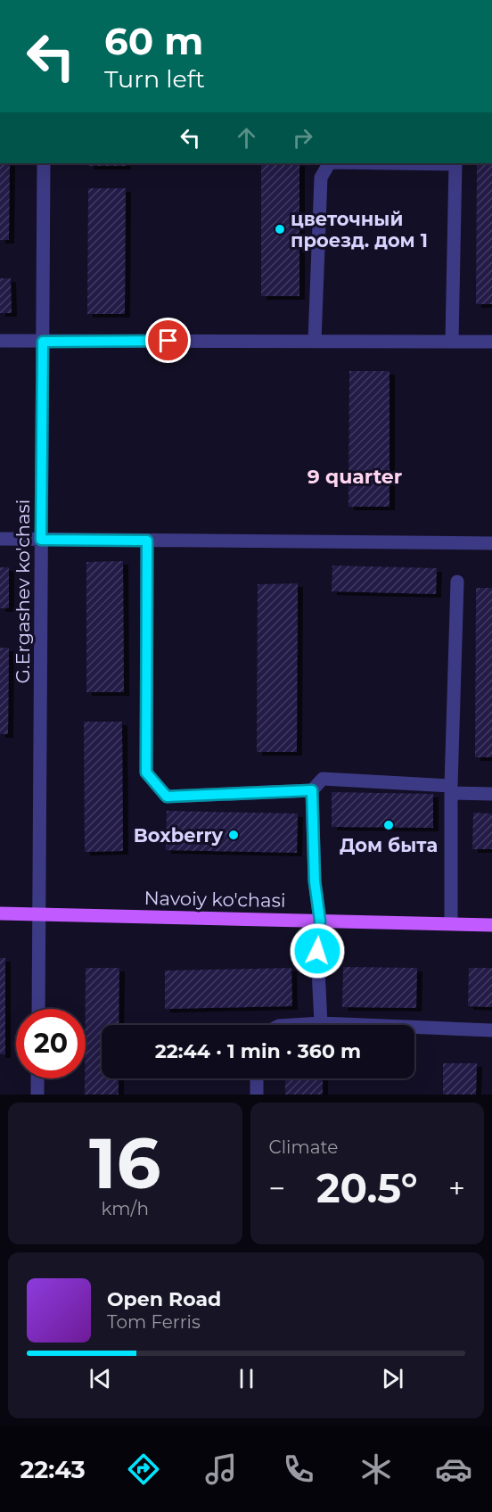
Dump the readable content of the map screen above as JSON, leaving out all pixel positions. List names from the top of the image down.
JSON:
{
  "streets": {
    "main road": ["Navoiy ko'chasi"],
    "street": ["G.Ergashev ko'chasi"]
  },
  "crossings": [
    ["G.Ergashev ko'chasi", "Navoiy ko'chasi"]
  ],
  "districts": ["9 quarter"],
  "places": ["цветочный проезд. дом 1", "Дом быта", "Boxberry"],
  "page": {
    "turn": ["60 m", "Turn left"],
    "limit": "20",
    "trip": "22:44 · 1 min · 360 m",
    "tile": [
      ["16", "km/h"],
      "Climate"
    ],
    "heat": ["−", "20.5°", "+"],
    "song": ["Open Road", "Tom Ferris"],
    "tabs": "22:43"
  }
}
